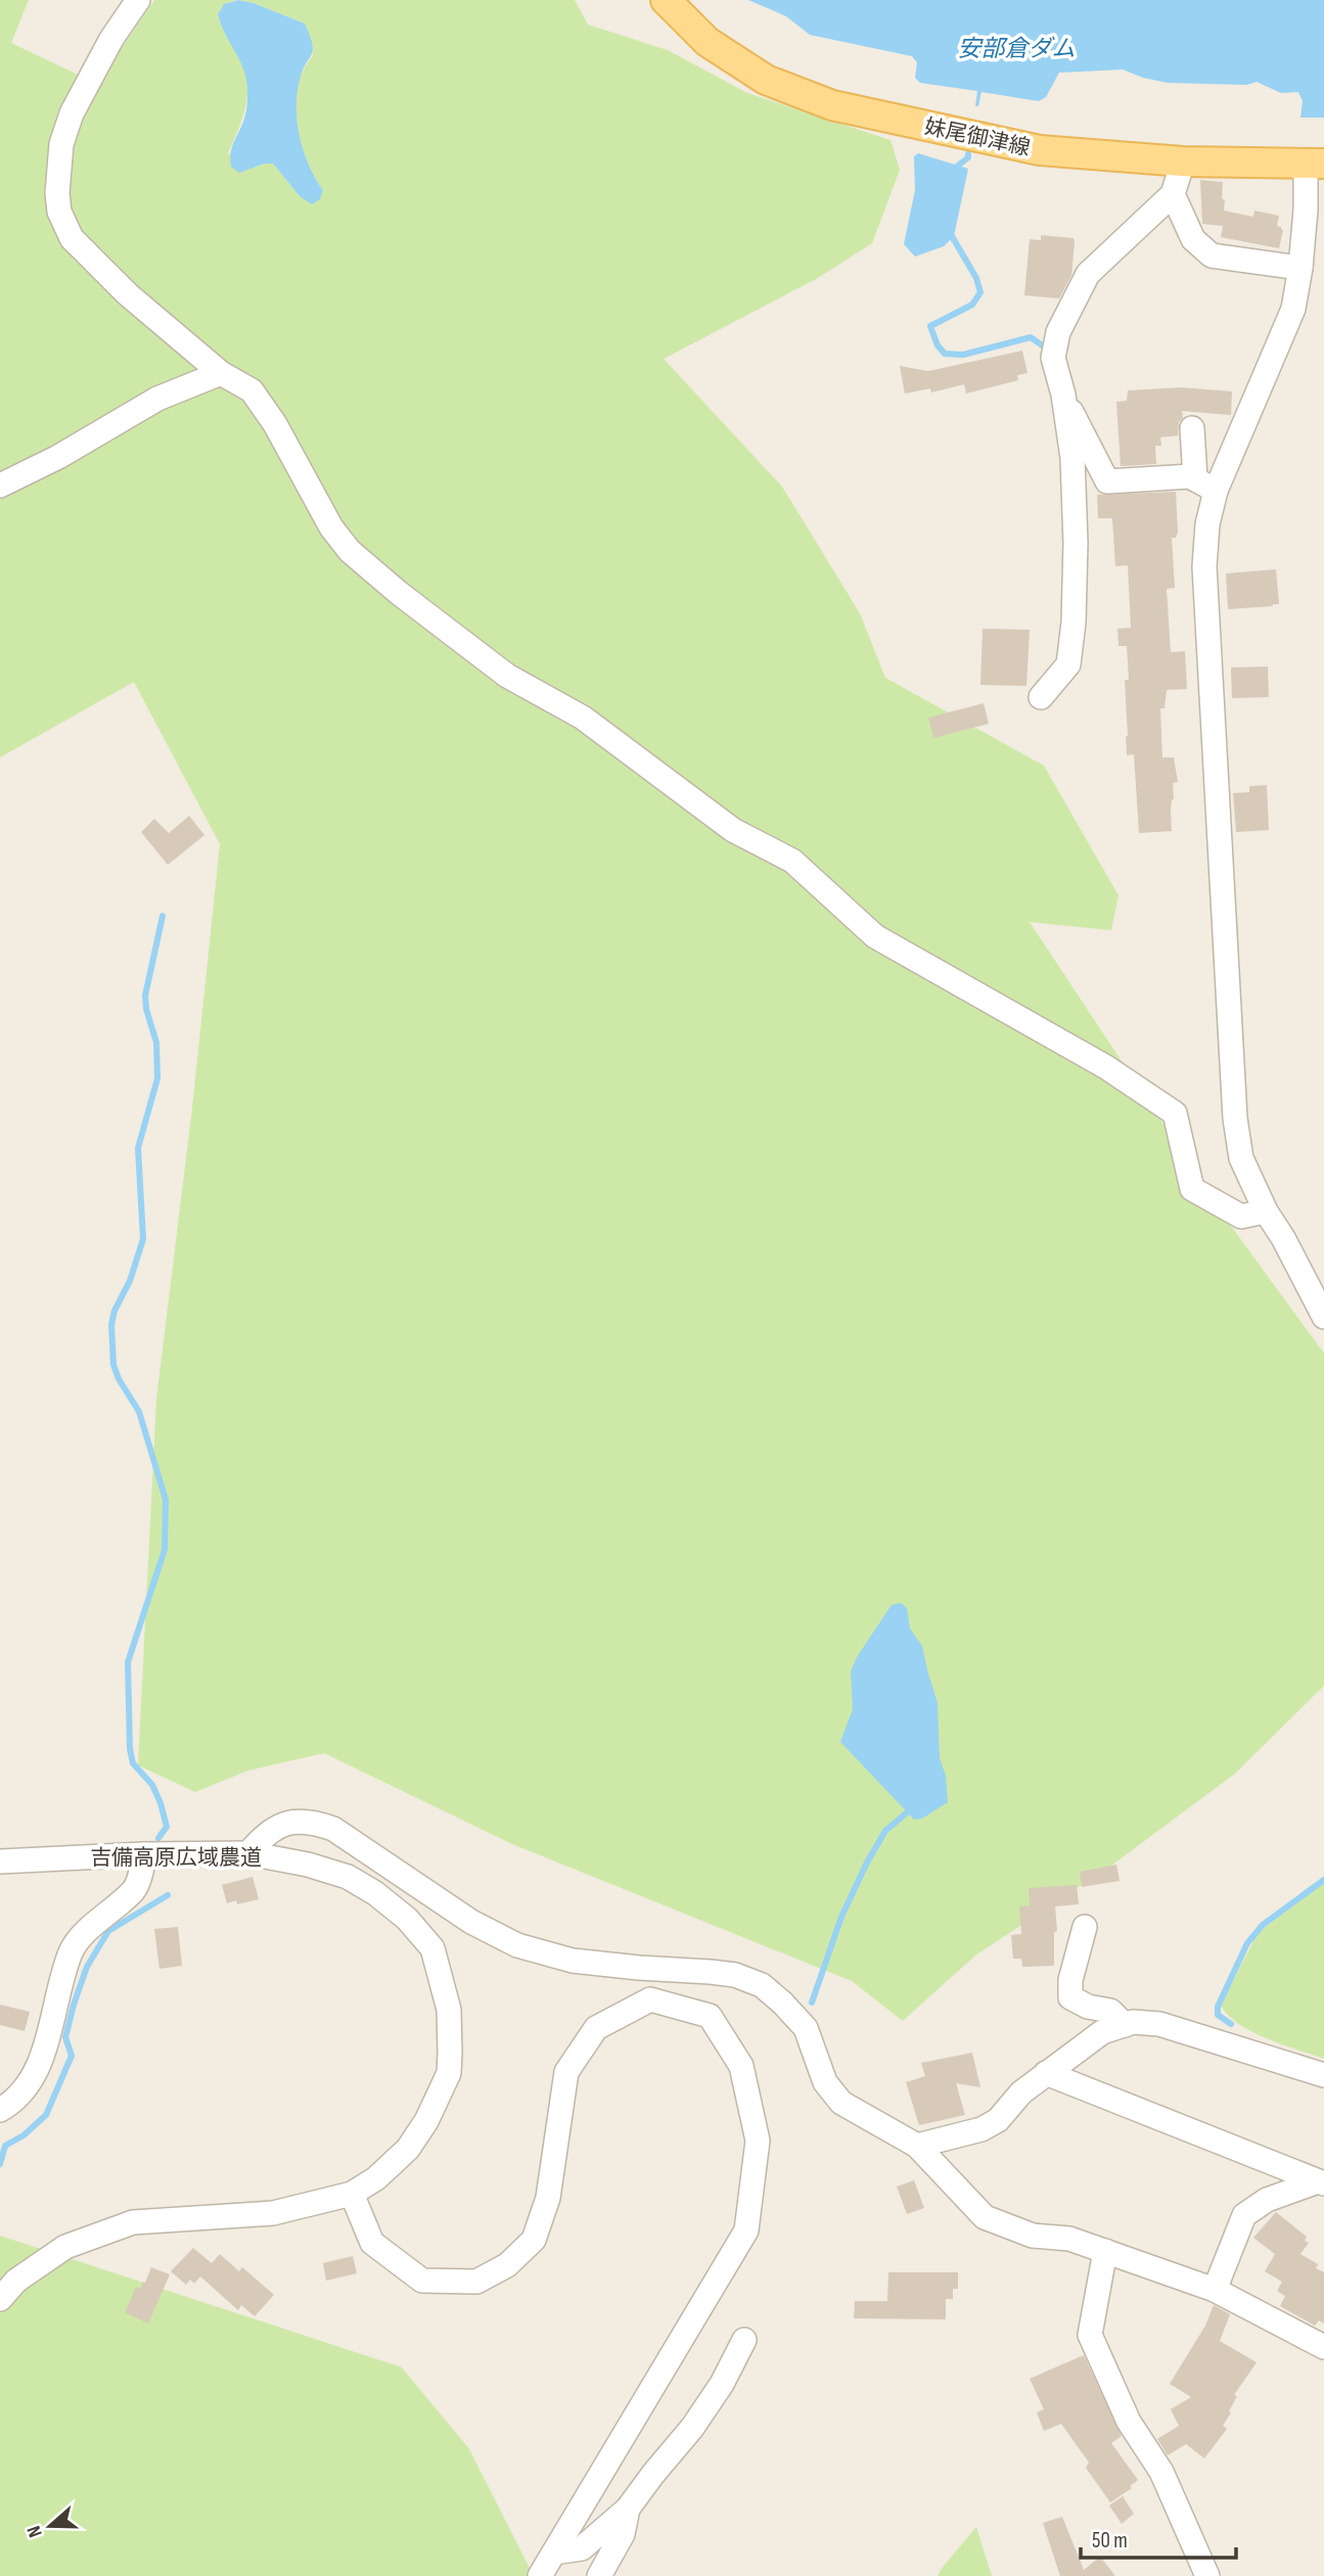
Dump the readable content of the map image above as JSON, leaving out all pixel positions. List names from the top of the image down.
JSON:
{
  "streets": {
    "main road": ["妹尾御津線"],
    "street": ["吉備高原広域農道"]
  },
  "water": ["安部倉ダム"],
  "scale_bar": "50 m",
  "north": "left"
}
